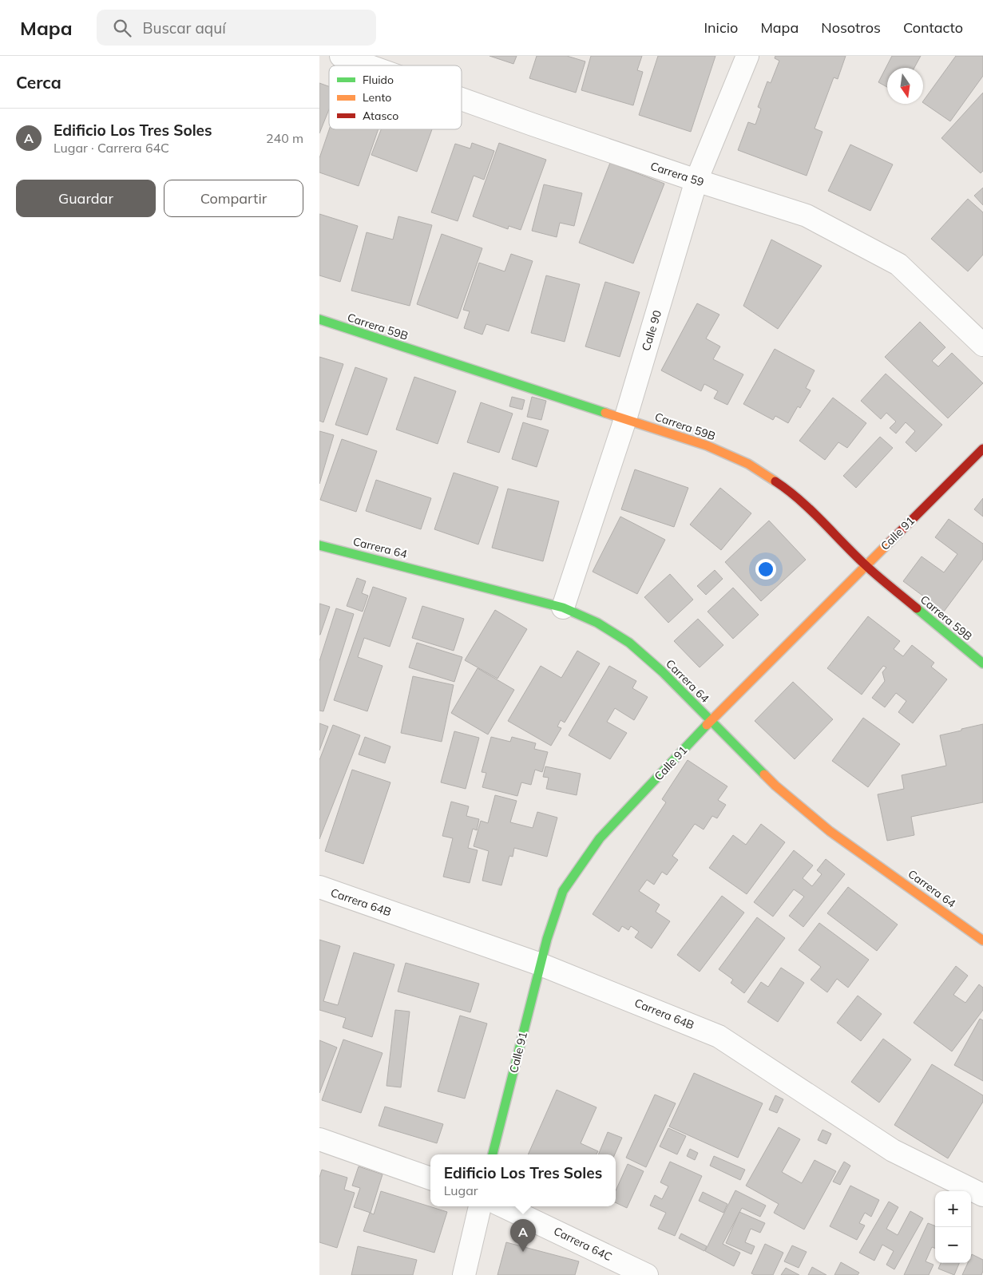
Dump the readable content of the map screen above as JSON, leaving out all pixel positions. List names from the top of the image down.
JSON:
{
  "streets": {
    "street": [
      "Carrera 59",
      "Carrera 59B",
      "Calle 90",
      "Calle 91",
      "Carrera 64",
      "Carrera 64B",
      "Carrera 64C"
    ]
  },
  "crossings": [
    ["Carrera 59", "Calle 90"],
    ["Carrera 59B", "Calle 90"],
    ["Carrera 59B", "Calle 91"],
    ["Calle 90", "Carrera 64"],
    ["Calle 91", "Carrera 64"],
    ["Calle 91", "Carrera 64B"]
  ],
  "legend": ["Fluido", "Lento", "Atasco"],
  "north": "bottom",
  "page": {
    "header": "Mapa",
    "search": "Buscar aquí",
    "nav": [
      "Inicio",
      "Mapa",
      "Nosotros",
      "Contacto"
    ],
    "heading": "Cerca",
    "list": [
      {
        "mark": "A",
        "name": "Edificio Los Tres Soles",
        "note": "Lugar · Carrera 64C",
        "value": "240 m"
      }
    ],
    "buttons": ["Guardar", "Compartir"],
    "popup": ["Edificio Los Tres Soles", "Lugar"],
    "map_buttons": ["+", "−"],
    "pins": "A"
  }
}
